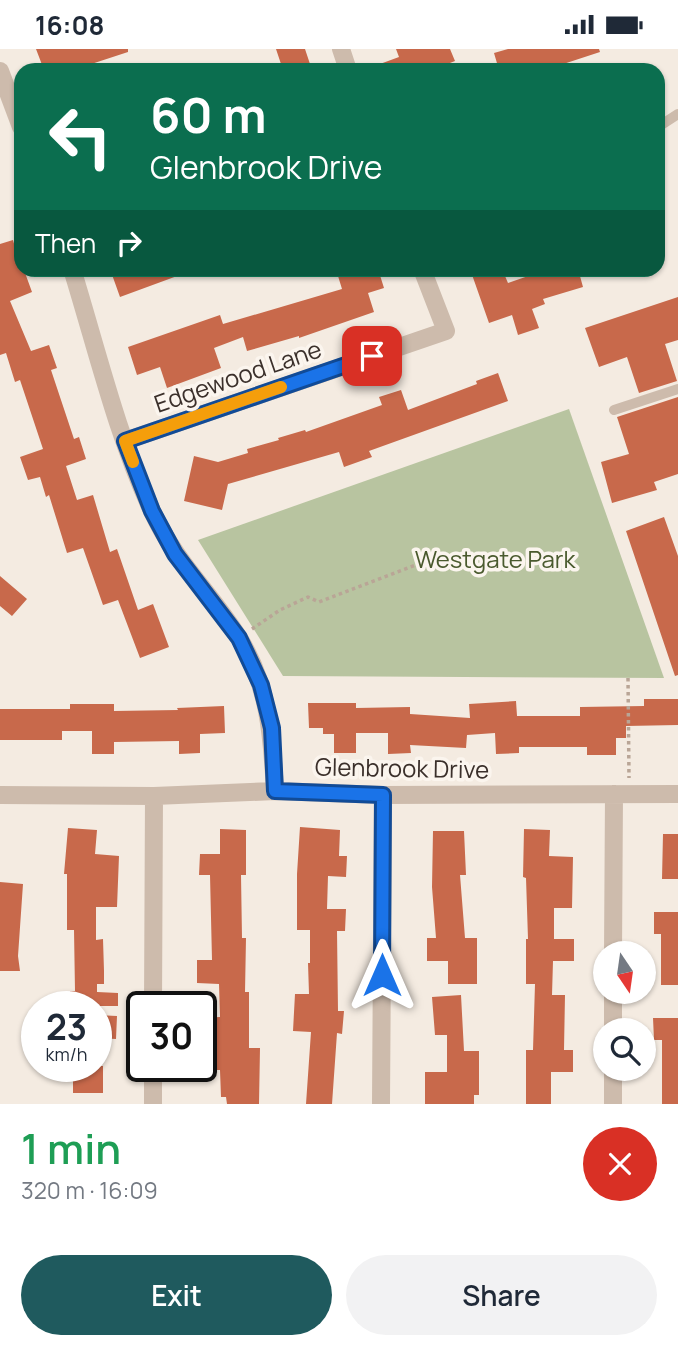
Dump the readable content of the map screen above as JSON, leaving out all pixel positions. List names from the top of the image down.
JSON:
{
  "streets": {
    "street": ["Edgewood Lane", "Glenbrook Drive"]
  },
  "parks": ["Westgate Park"],
  "north": "bottom",
  "page": {
    "status": "16:08",
    "turn": ["60 m", "Glenbrook Drive"],
    "then": "Then",
    "speed": "23 km/h",
    "limit": "30",
    "heading": ["1 min", "320 m · 16:09"],
    "buttons": ["Exit", "Share"]
  }
}
